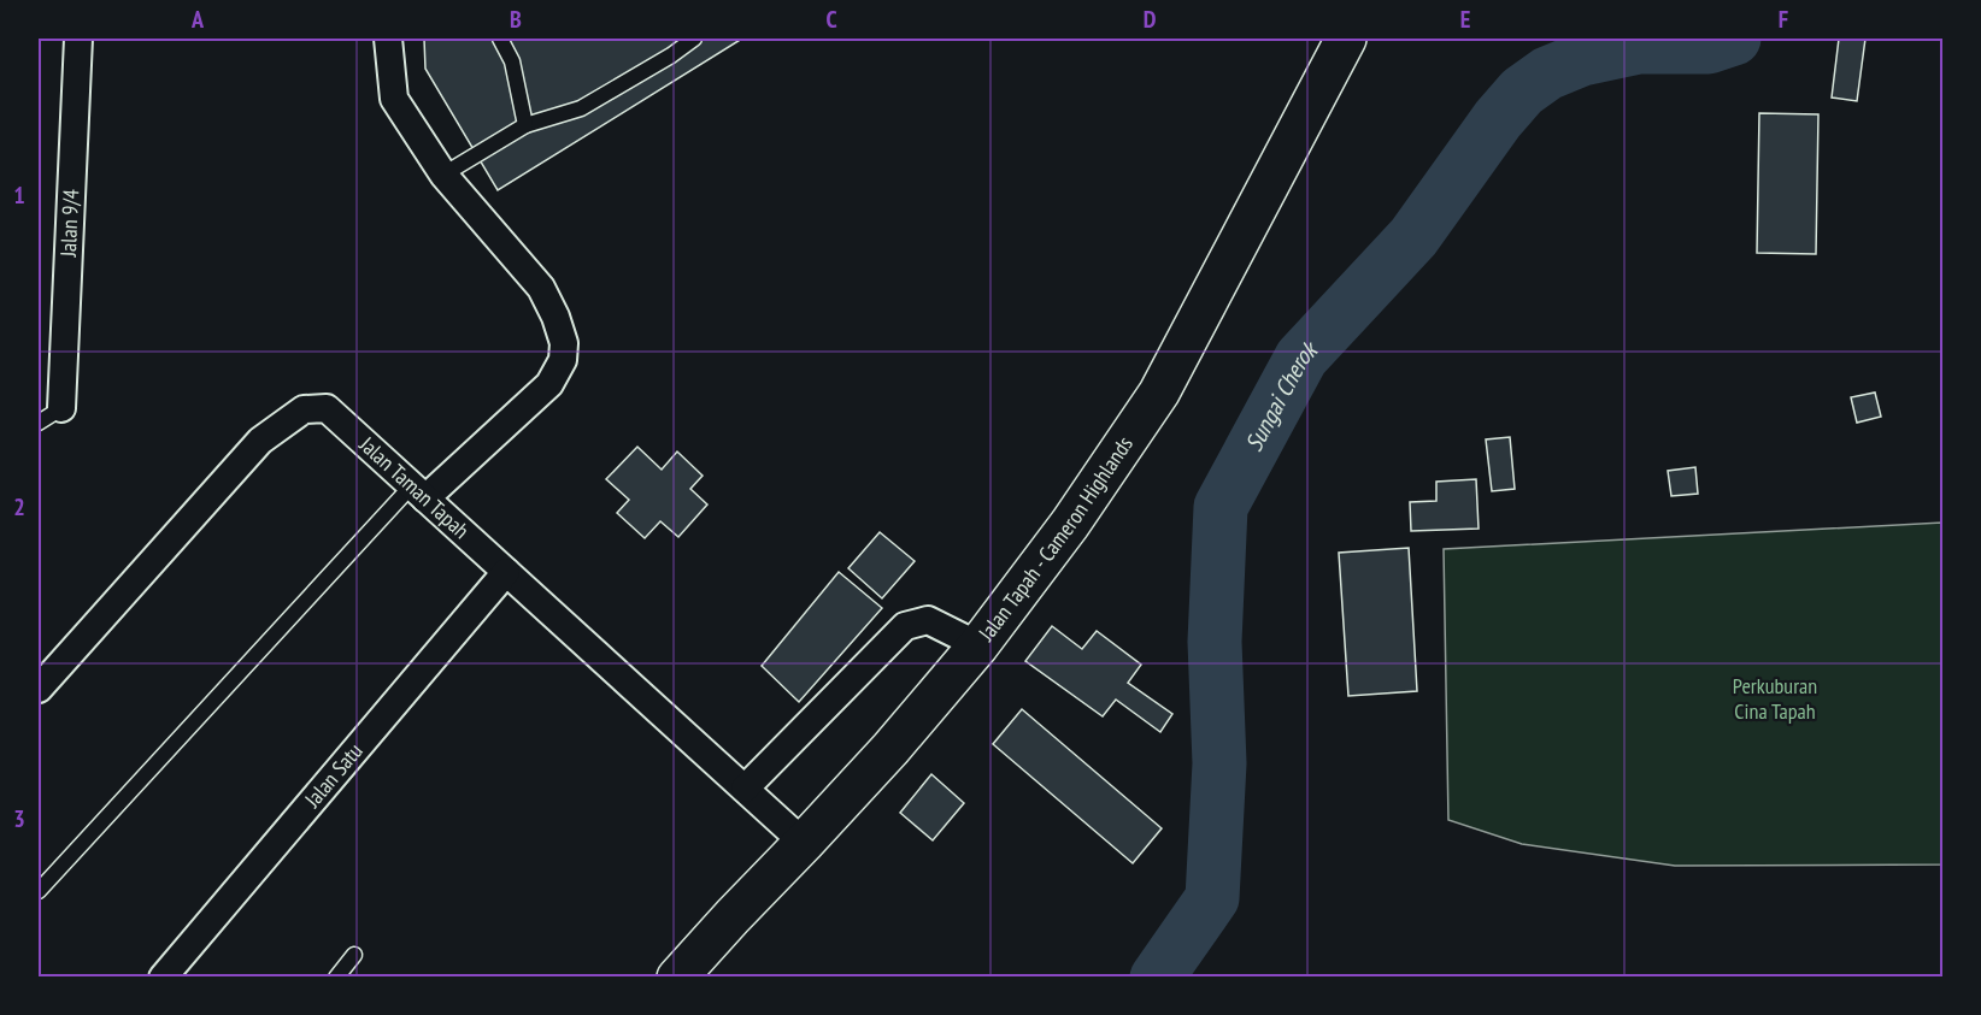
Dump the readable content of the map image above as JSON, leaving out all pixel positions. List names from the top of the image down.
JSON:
{
  "streets": {
    "main road": ["Jalan Tapah - Cameron Highlands"],
    "street": ["Jalan 9/4", "Jalan Taman Tapah", "Jalan Satu"]
  },
  "crossings": [
    ["Jalan Taman Tapah", "Jalan Tapah - Cameron Highlands"],
    ["Jalan Taman Tapah", "Jalan Satu"]
  ],
  "water": ["Sungai Cherok"],
  "parks": ["Perkuburan Cina Tapah"],
  "grid": {
    "columns": [
      "A",
      "B",
      "C",
      "D",
      "E",
      "F"
    ],
    "rows": ["1", "2", "3"]
  }
}
